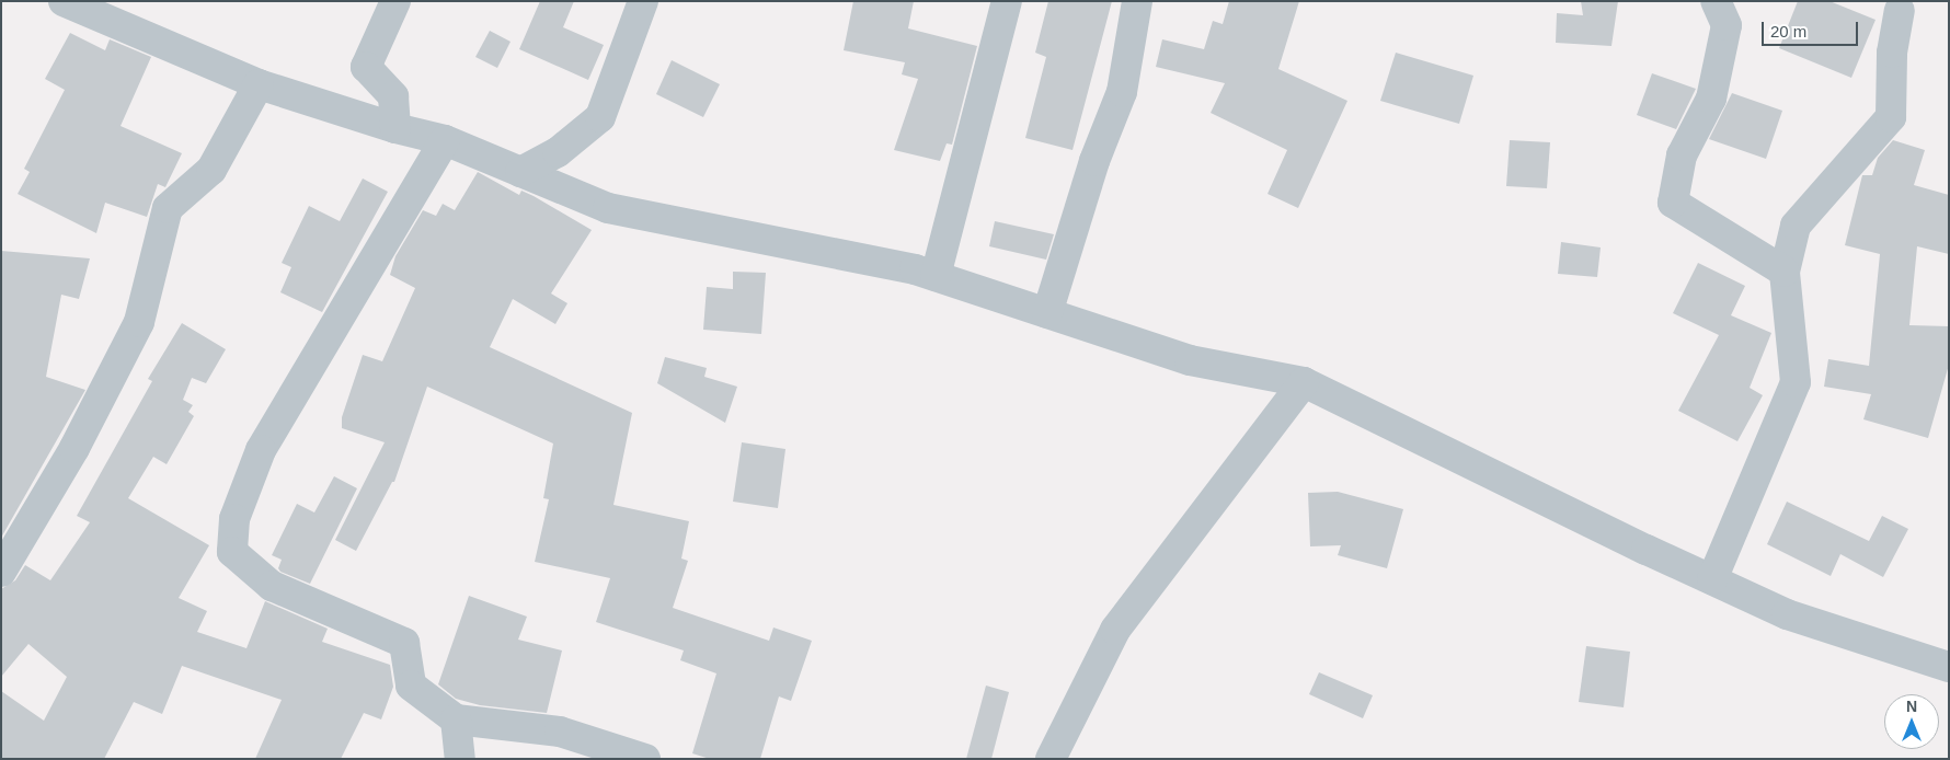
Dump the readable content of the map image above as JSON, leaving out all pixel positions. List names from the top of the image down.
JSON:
{
  "scale_bar": "20 m",
  "north": "top"
}
